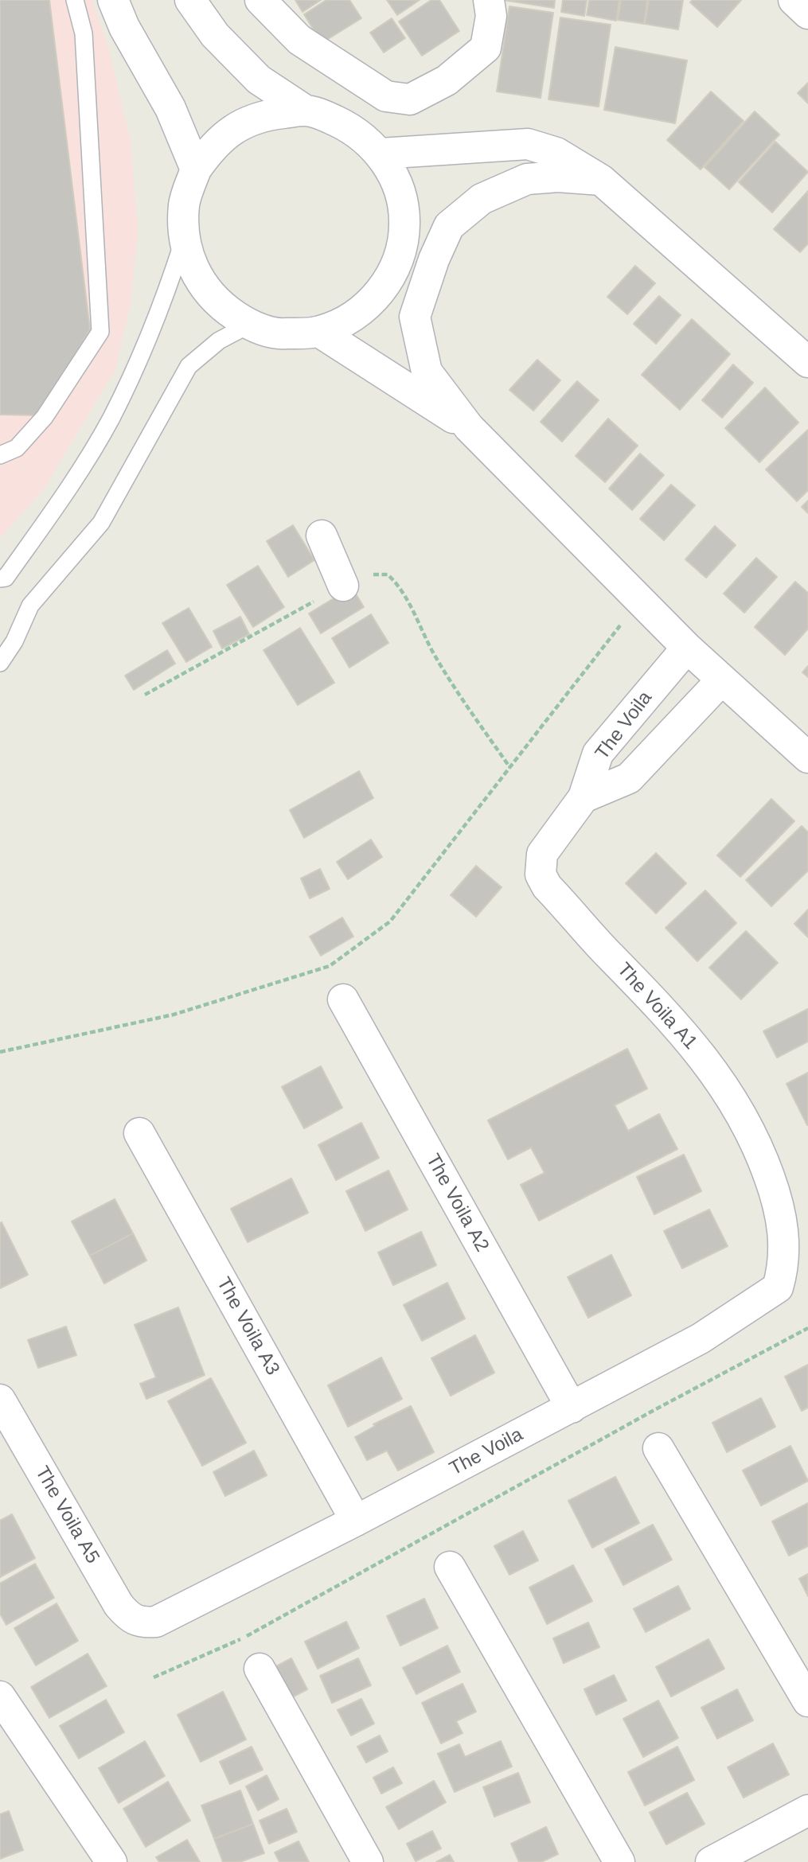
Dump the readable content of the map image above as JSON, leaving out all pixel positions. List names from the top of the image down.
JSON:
{
  "streets": {
    "street": [
      "The Voila",
      "The Voila A1",
      "The Voila A2",
      "The Voila A3",
      "The Voila A5"
    ]
  },
  "crossings": [
    ["The Voila", "The Voila A1"],
    ["The Voila", "The Voila A2"],
    ["The Voila", "The Voila A3"],
    ["The Voila", "The Voila A5"]
  ]
}
